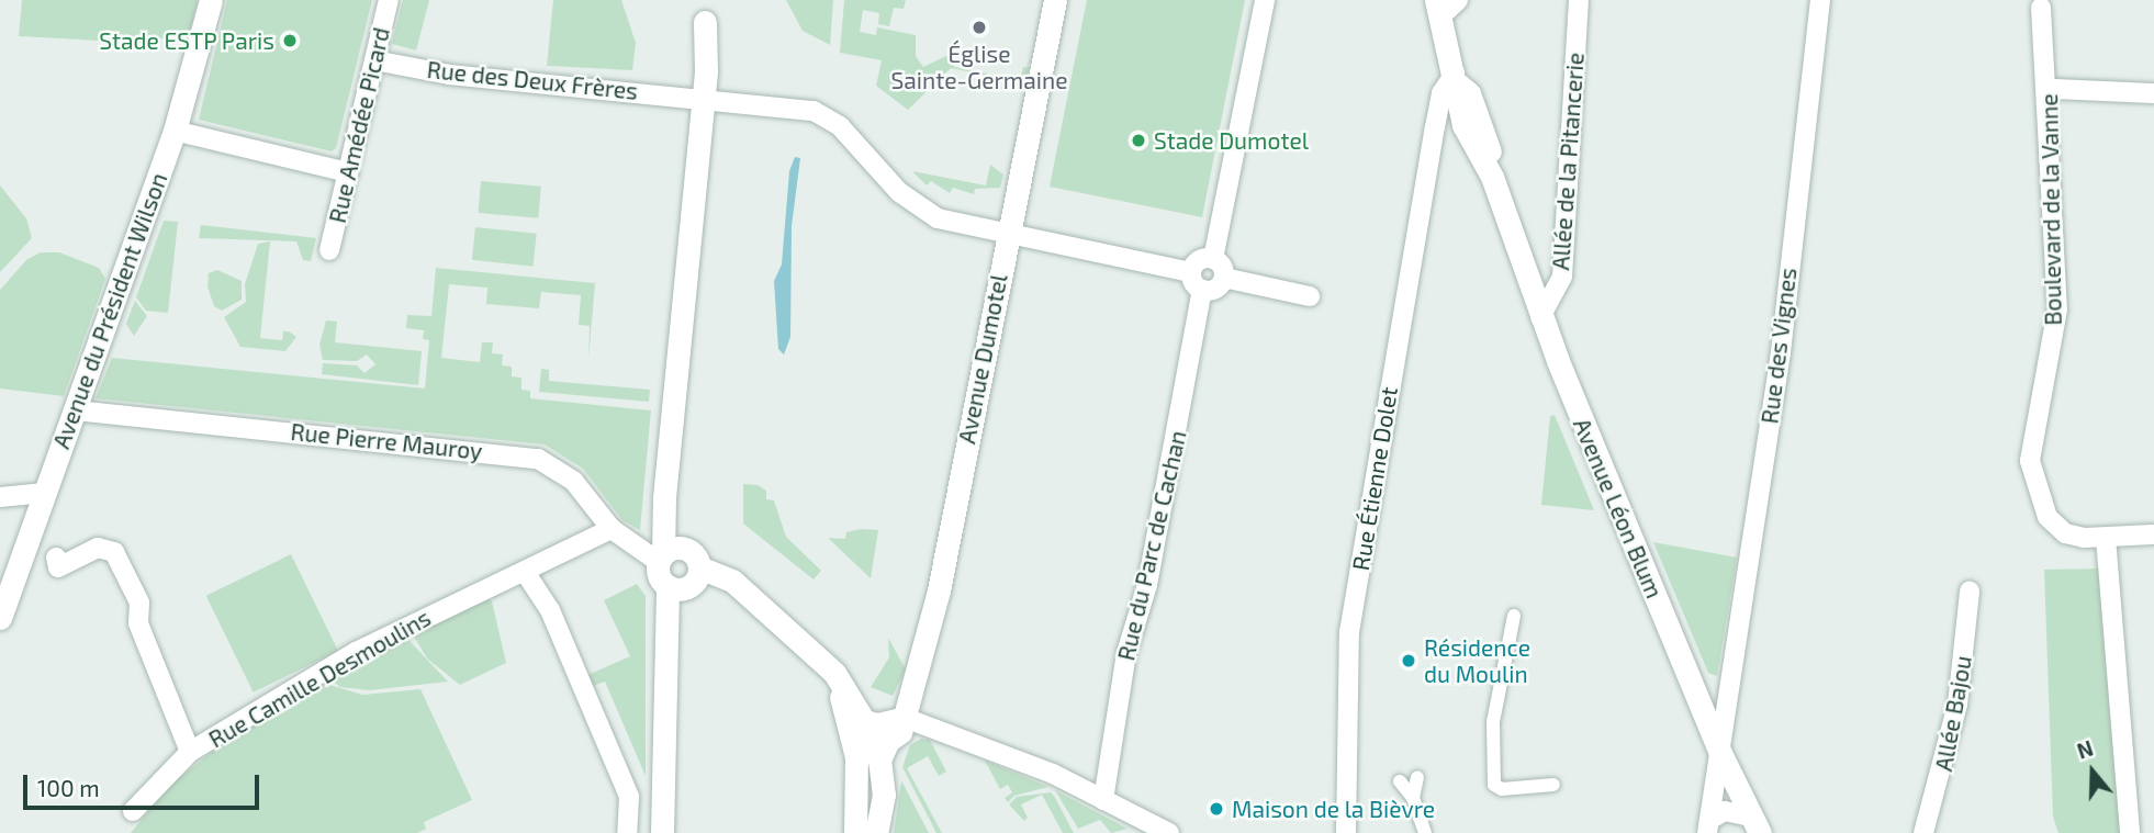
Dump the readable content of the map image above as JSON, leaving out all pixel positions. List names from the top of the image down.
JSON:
{
  "streets": {
    "main road": ["Avenue du Président Wilson", "Avenue Dumotel", "Avenue Léon Blum"],
    "street": [
      "Rue des Deux Frères",
      "Rue Amédée Picard",
      "Allée de la Pitancerie",
      "Boulevard de la Vanne",
      "Rue des Vignes",
      "Rue Pierre Mauroy",
      "Rue Étienne Dolet",
      "Rue du Parc de Cachan",
      "Rue Camille Desmoulins",
      "Allée Bajou"
    ]
  },
  "crossings": [
    ["Rue des Deux Frères", "Rue Amédée Picard"],
    ["Rue des Deux Frères", "Avenue Dumotel"],
    ["Rue des Deux Frères", "Rue du Parc de Cachan"],
    ["Allée de la Pitancerie", "Avenue Léon Blum"],
    ["Avenue du Président Wilson", "Rue Pierre Mauroy"],
    ["Rue des Vignes", "Avenue Léon Blum"],
    ["Rue Pierre Mauroy", "Rue Camille Desmoulins"],
    ["Rue Étienne Dolet", "Avenue Léon Blum"]
  ],
  "places": [
    "Église Sainte-Germaine",
    "Stade ESTP Paris",
    "Stade Dumotel",
    "Résidence du Moulin",
    "Maison de la Bièvre"
  ],
  "scale_bar": "100 m",
  "north": "top"
}
